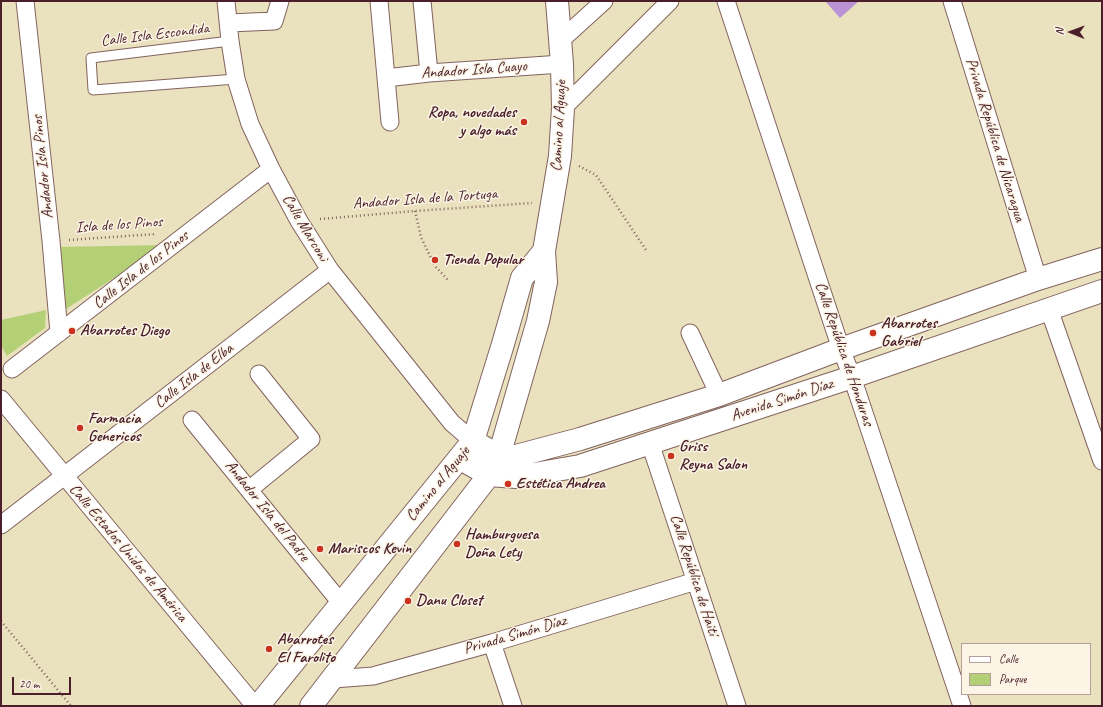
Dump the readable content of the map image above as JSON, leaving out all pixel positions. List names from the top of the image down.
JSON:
{
  "streets": {
    "main road": ["Camino al Aguaje", "Avenida Simón Díaz"],
    "street": [
      "Andador Isla Cuayo",
      "Privada República de Nicaragua",
      "Andador Isla Pinos",
      "Calle Marconi",
      "Calle Isla de los Pinos",
      "Calle República de Honduras",
      "Calle Isla de Elba",
      "Andador Isla del Padre",
      "Calle Estados Unidos de América",
      "Calle República de Haití",
      "Privada Simón Díaz"
    ],
    "lane": ["Calle Isla Escondida"],
    "path": ["Andador Isla de la Tortuga", "Isla de los Pinos"]
  },
  "crossings": [
    ["Calle Isla Escondida", "Calle Marconi"],
    ["Andador Isla Cuayo", "Camino al Aguaje"],
    ["Camino al Aguaje", "Andador Isla de la Tortuga"],
    ["Camino al Aguaje", "Calle Marconi"],
    ["Camino al Aguaje", "Avenida Simón Díaz"],
    ["Camino al Aguaje", "Andador Isla del Padre"],
    ["Camino al Aguaje", "Calle Estados Unidos de América"],
    ["Camino al Aguaje", "Privada Simón Díaz"],
    ["Privada República de Nicaragua", "Avenida Simón Díaz"],
    ["Andador Isla Pinos", "Isla de los Pinos"],
    ["Andador Isla Pinos", "Calle Isla de los Pinos"],
    ["Andador Isla de la Tortuga", "Calle Marconi"],
    ["Calle Marconi", "Calle Isla de los Pinos"],
    ["Calle Marconi", "Calle Isla de Elba"],
    ["Calle Marconi", "Avenida Simón Díaz"],
    ["Calle República de Honduras", "Avenida Simón Díaz"],
    ["Calle Isla de Elba", "Calle Estados Unidos de América"],
    ["Avenida Simón Díaz", "Calle República de Haití"],
    ["Calle República de Haití", "Privada Simón Díaz"]
  ],
  "places": [
    "Ropa, novedades y algo más",
    "Tienda Popular",
    "Abarrotes Diego",
    "Abarrotes Gabriel",
    "Farmacia Genericos",
    "Griss Reyna Salon",
    "Estética Andrea",
    "Hamburguesa Doña Lety",
    "Mariscos Kevin",
    "Danu Closet",
    "Abarrotes El Farolito"
  ],
  "legend": ["Calle", "Parque"],
  "scale_bar": "20 m",
  "north": "left"
}
